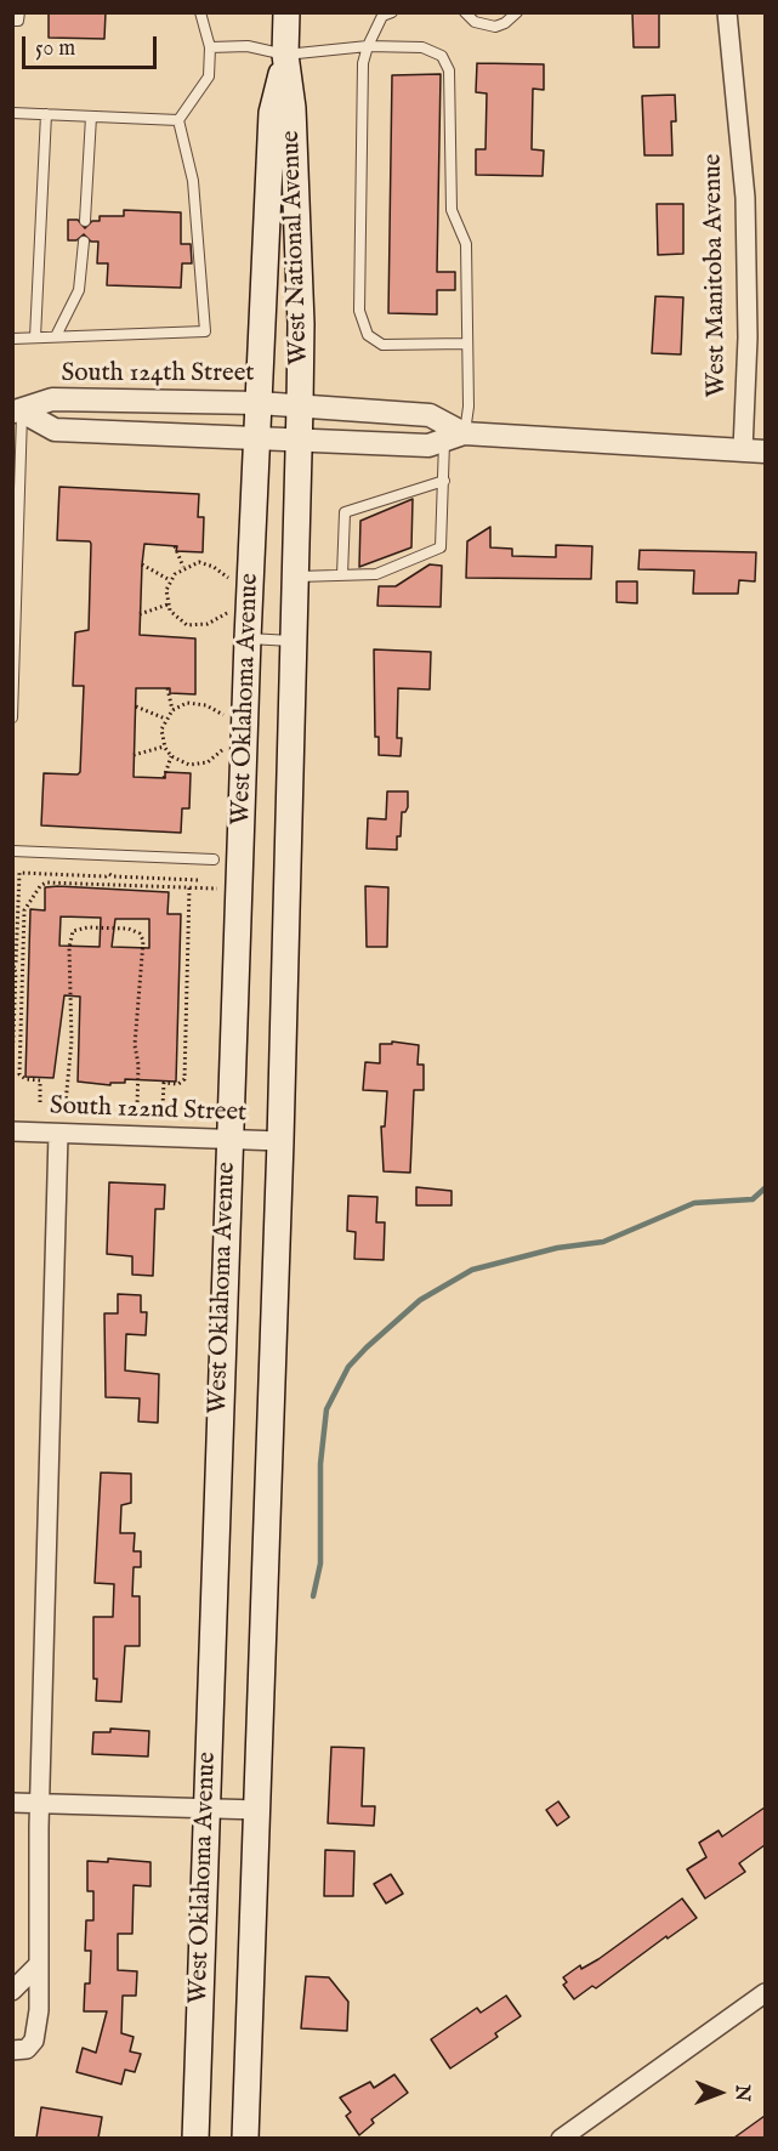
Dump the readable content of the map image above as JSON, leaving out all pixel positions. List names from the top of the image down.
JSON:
{
  "streets": {
    "main road": ["West National Avenue", "West Oklahoma Avenue"],
    "street": ["West Manitoba Avenue", "South 124th Street", "South 122nd Street"]
  },
  "crossings": [
    ["West National Avenue", "South 124th Street"],
    ["West National Avenue", "West Oklahoma Avenue"],
    ["West Manitoba Avenue", "South 124th Street"],
    ["South 124th Street", "West Oklahoma Avenue"],
    ["West Oklahoma Avenue", "South 122nd Street"]
  ],
  "scale_bar": "50 m",
  "north": "right"
}
